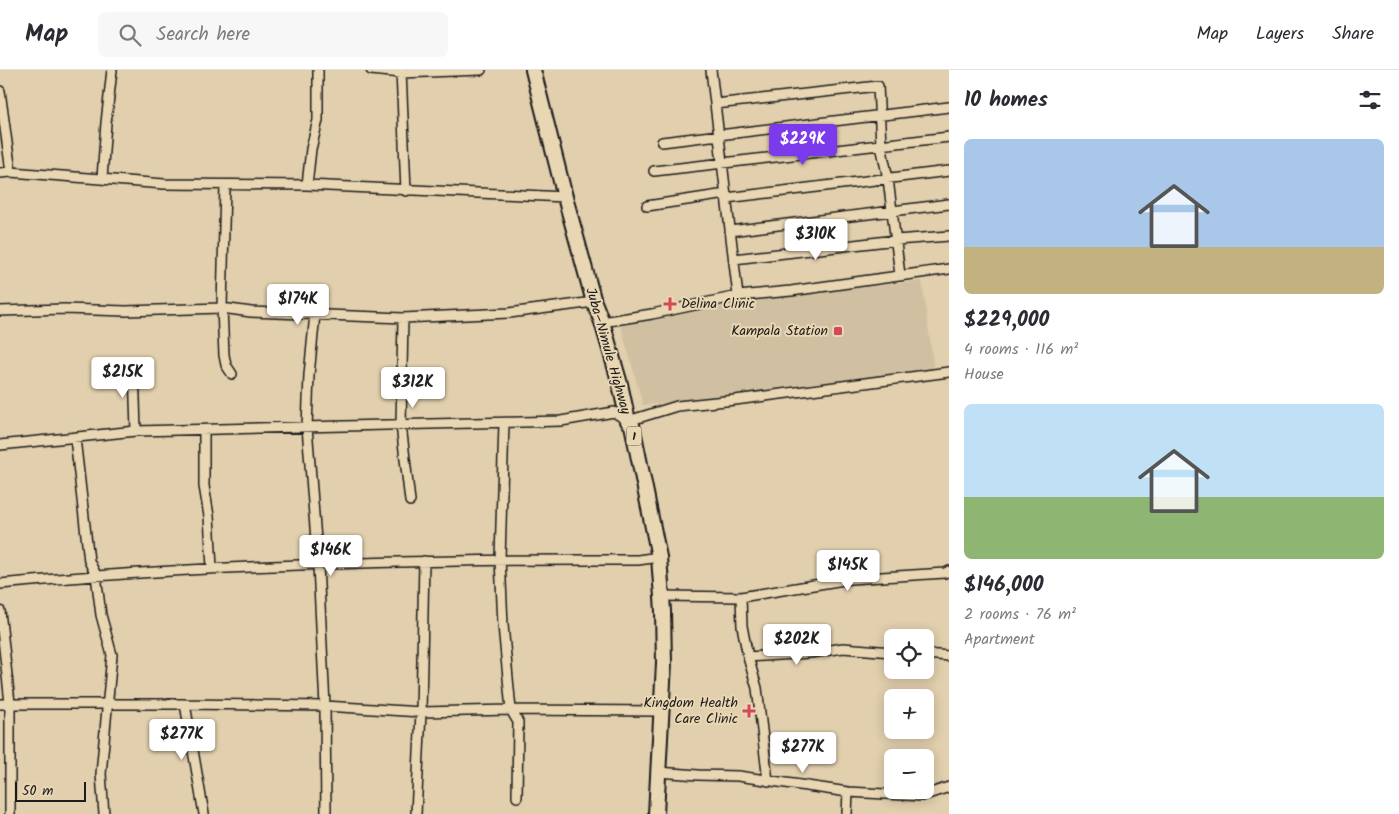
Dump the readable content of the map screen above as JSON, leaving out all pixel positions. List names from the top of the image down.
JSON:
{
  "streets": {
    "main road": ["Juba–Nimule Highway", "1"]
  },
  "places": {
    "health": ["Delina Clinic", "Kingdom Health Care Clinic"],
    "transit": ["Kampala Station"]
  },
  "scale_bar": "50 m",
  "page": {
    "header": "Map",
    "search": "Search here",
    "nav": ["Map", "Layers", "Share"],
    "heading": "10 homes",
    "price": [
      "$229K",
      "$310K",
      "$174K",
      "$215K",
      "$312K",
      "$146K",
      "$145K",
      "$202K",
      "$277K",
      "$277K"
    ],
    "list": [
      {
        "name": "$229,000",
        "note": "4 rooms · 116 m² · House"
      },
      {
        "name": "$146,000",
        "note": "2 rooms · 76 m² · Apartment"
      }
    ],
    "map_buttons": ["+", "−"],
    "scale": "50 m"
  }
}
